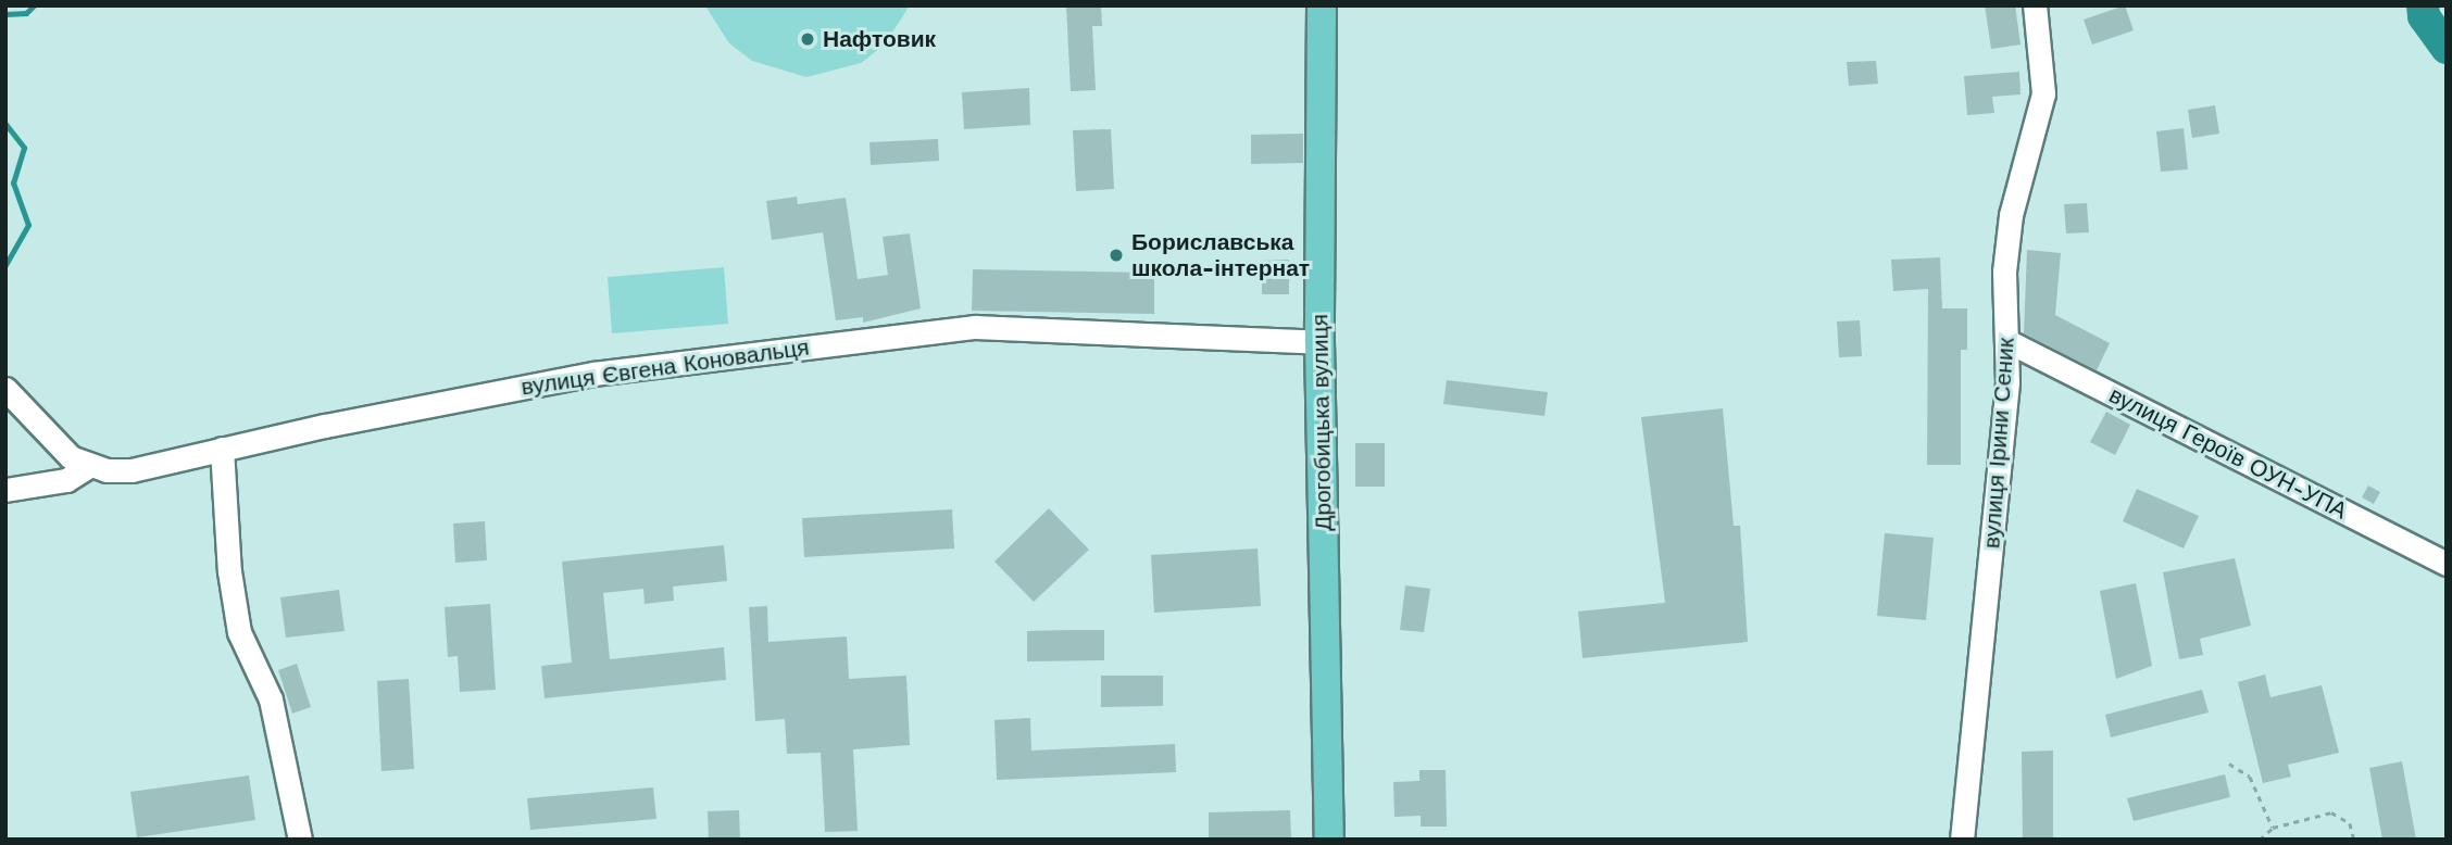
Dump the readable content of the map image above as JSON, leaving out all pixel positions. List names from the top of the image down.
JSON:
{
  "streets": {
    "main road": ["Дрогобицька вулиця"],
    "street": ["вулиця Євгена Коновальця", "вулиця Ірини Сеник", "вулиця Героїв ОУН-УПА"]
  },
  "crossings": [
    ["вулиця Євгена Коновальця", "Дрогобицька вулиця"],
    ["вулиця Ірини Сеник", "вулиця Героїв ОУН-УПА"]
  ],
  "places": ["Нафтовик", "Бориславська школа-інтернат"]
}
